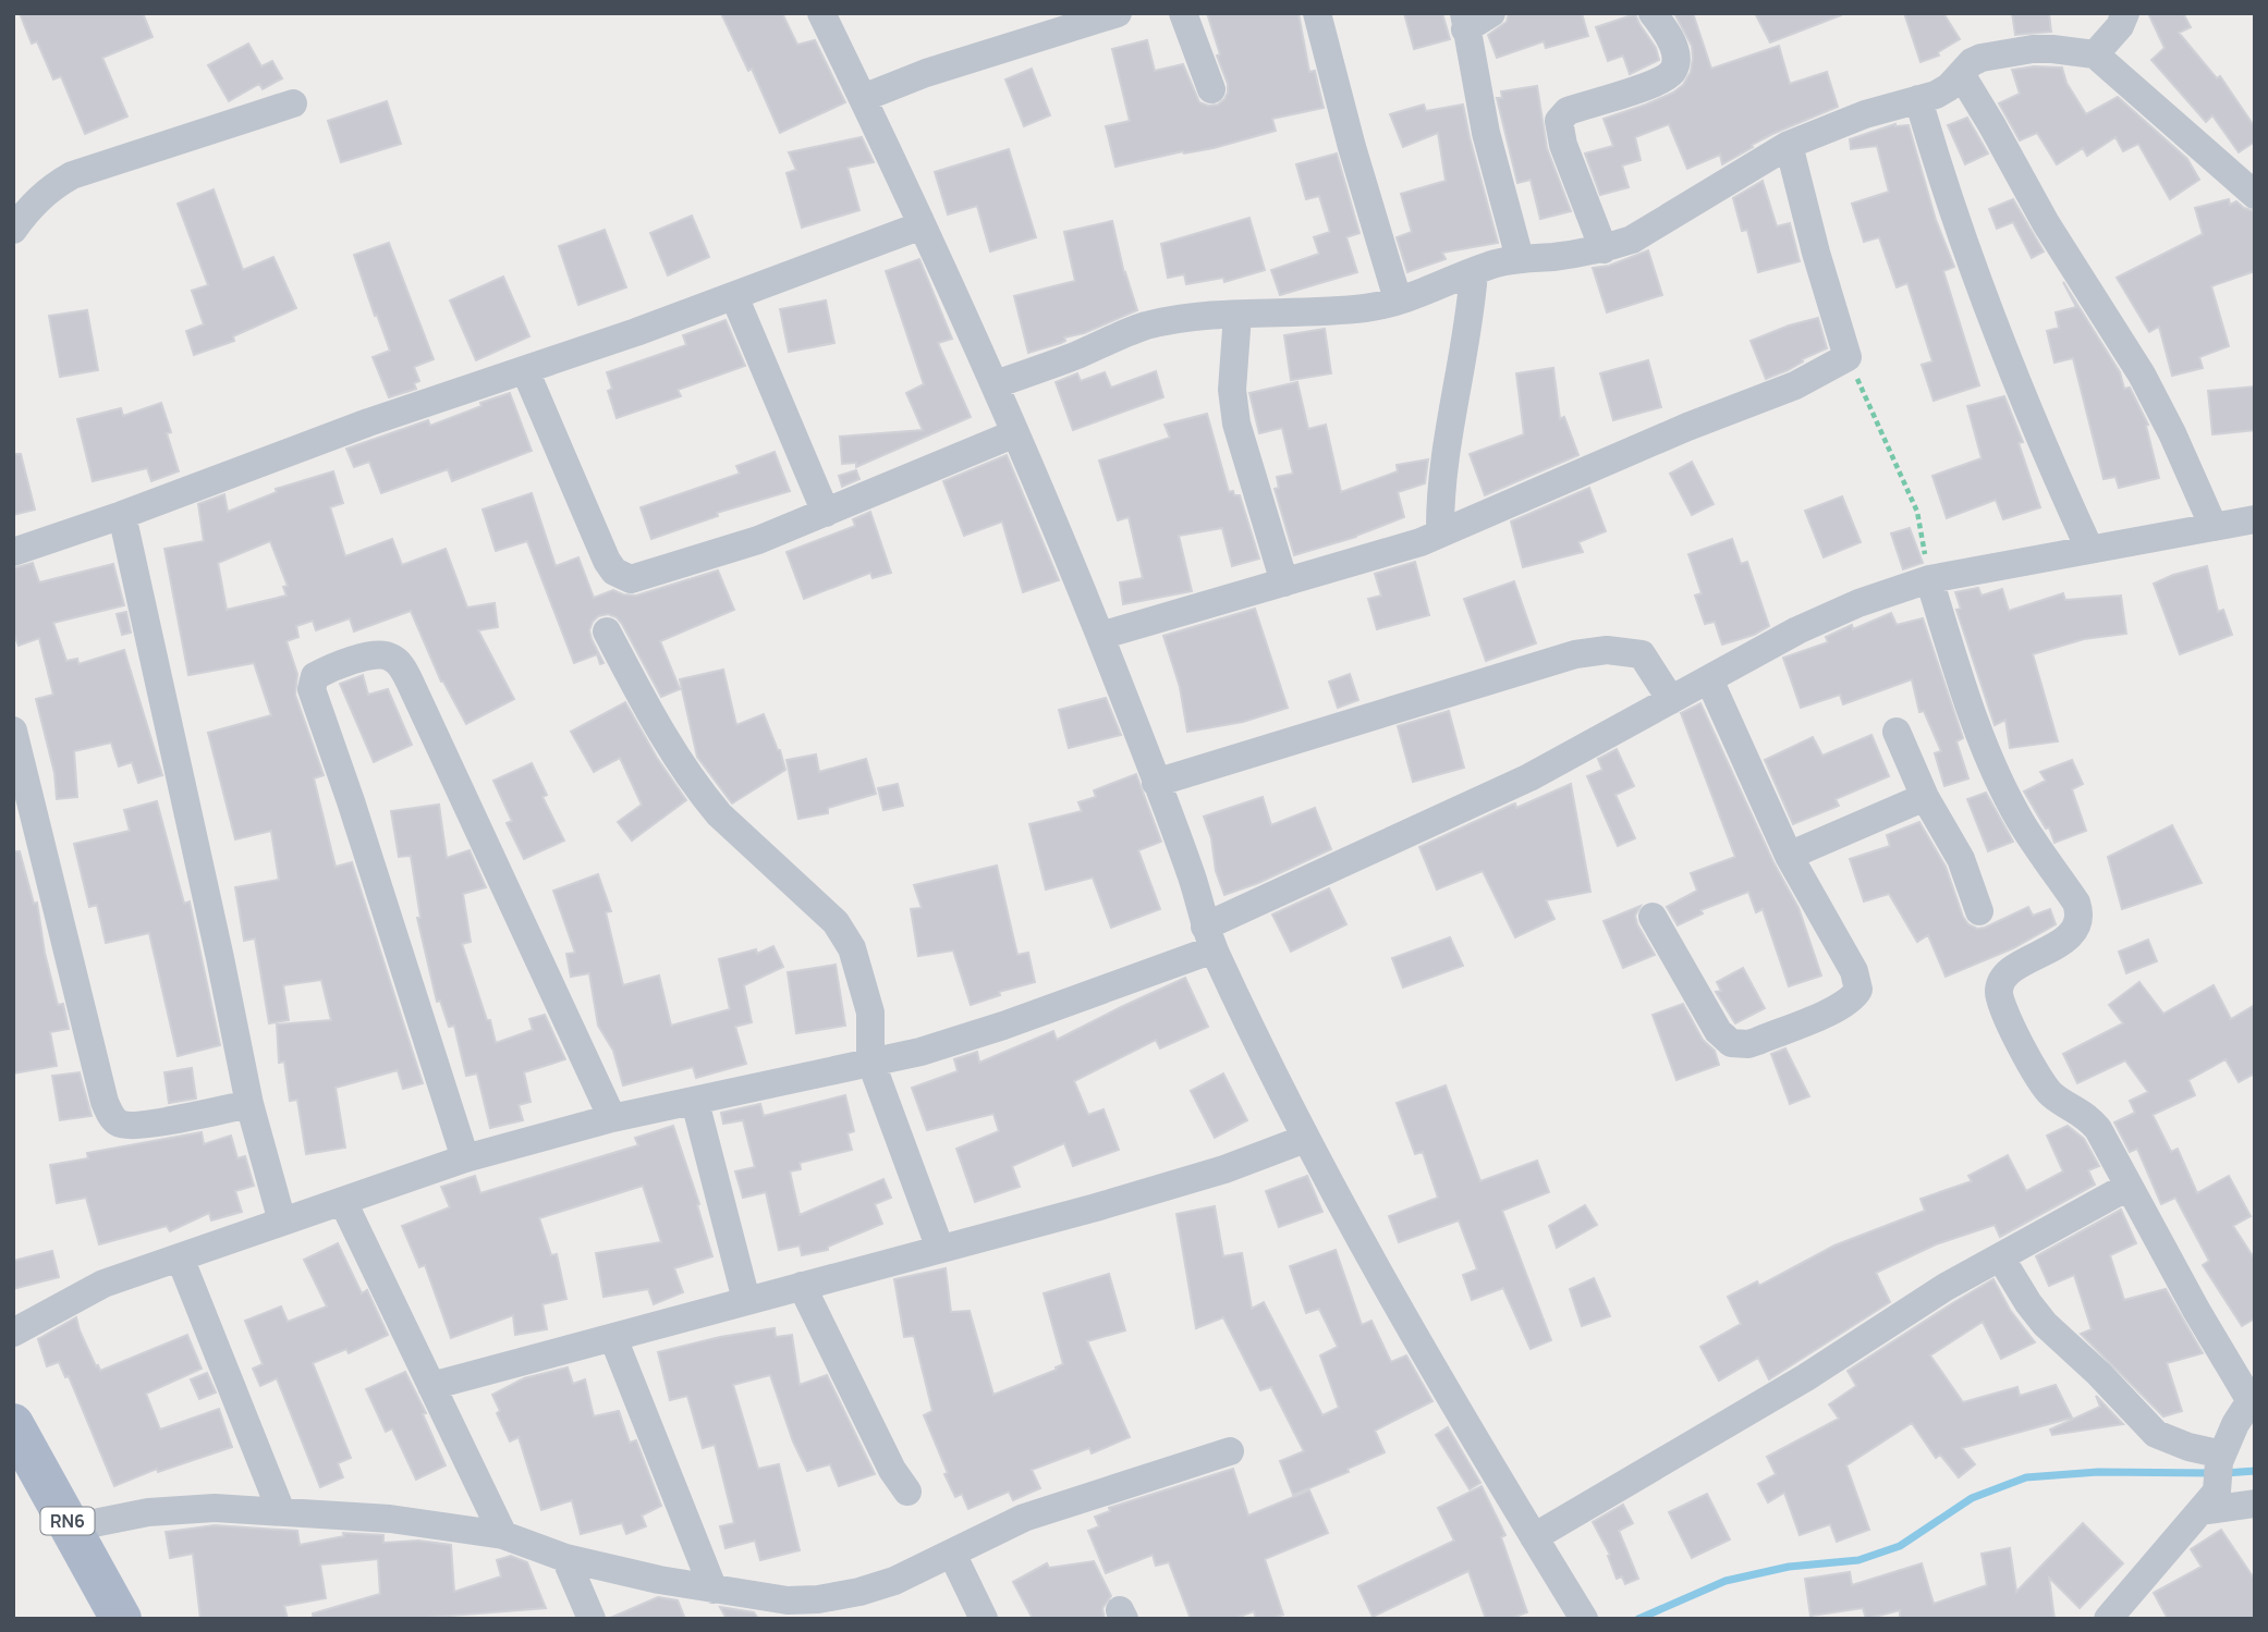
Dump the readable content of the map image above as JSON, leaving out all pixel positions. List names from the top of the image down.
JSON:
{
  "streets": {
    "main road": ["RN6"]
  }
}
